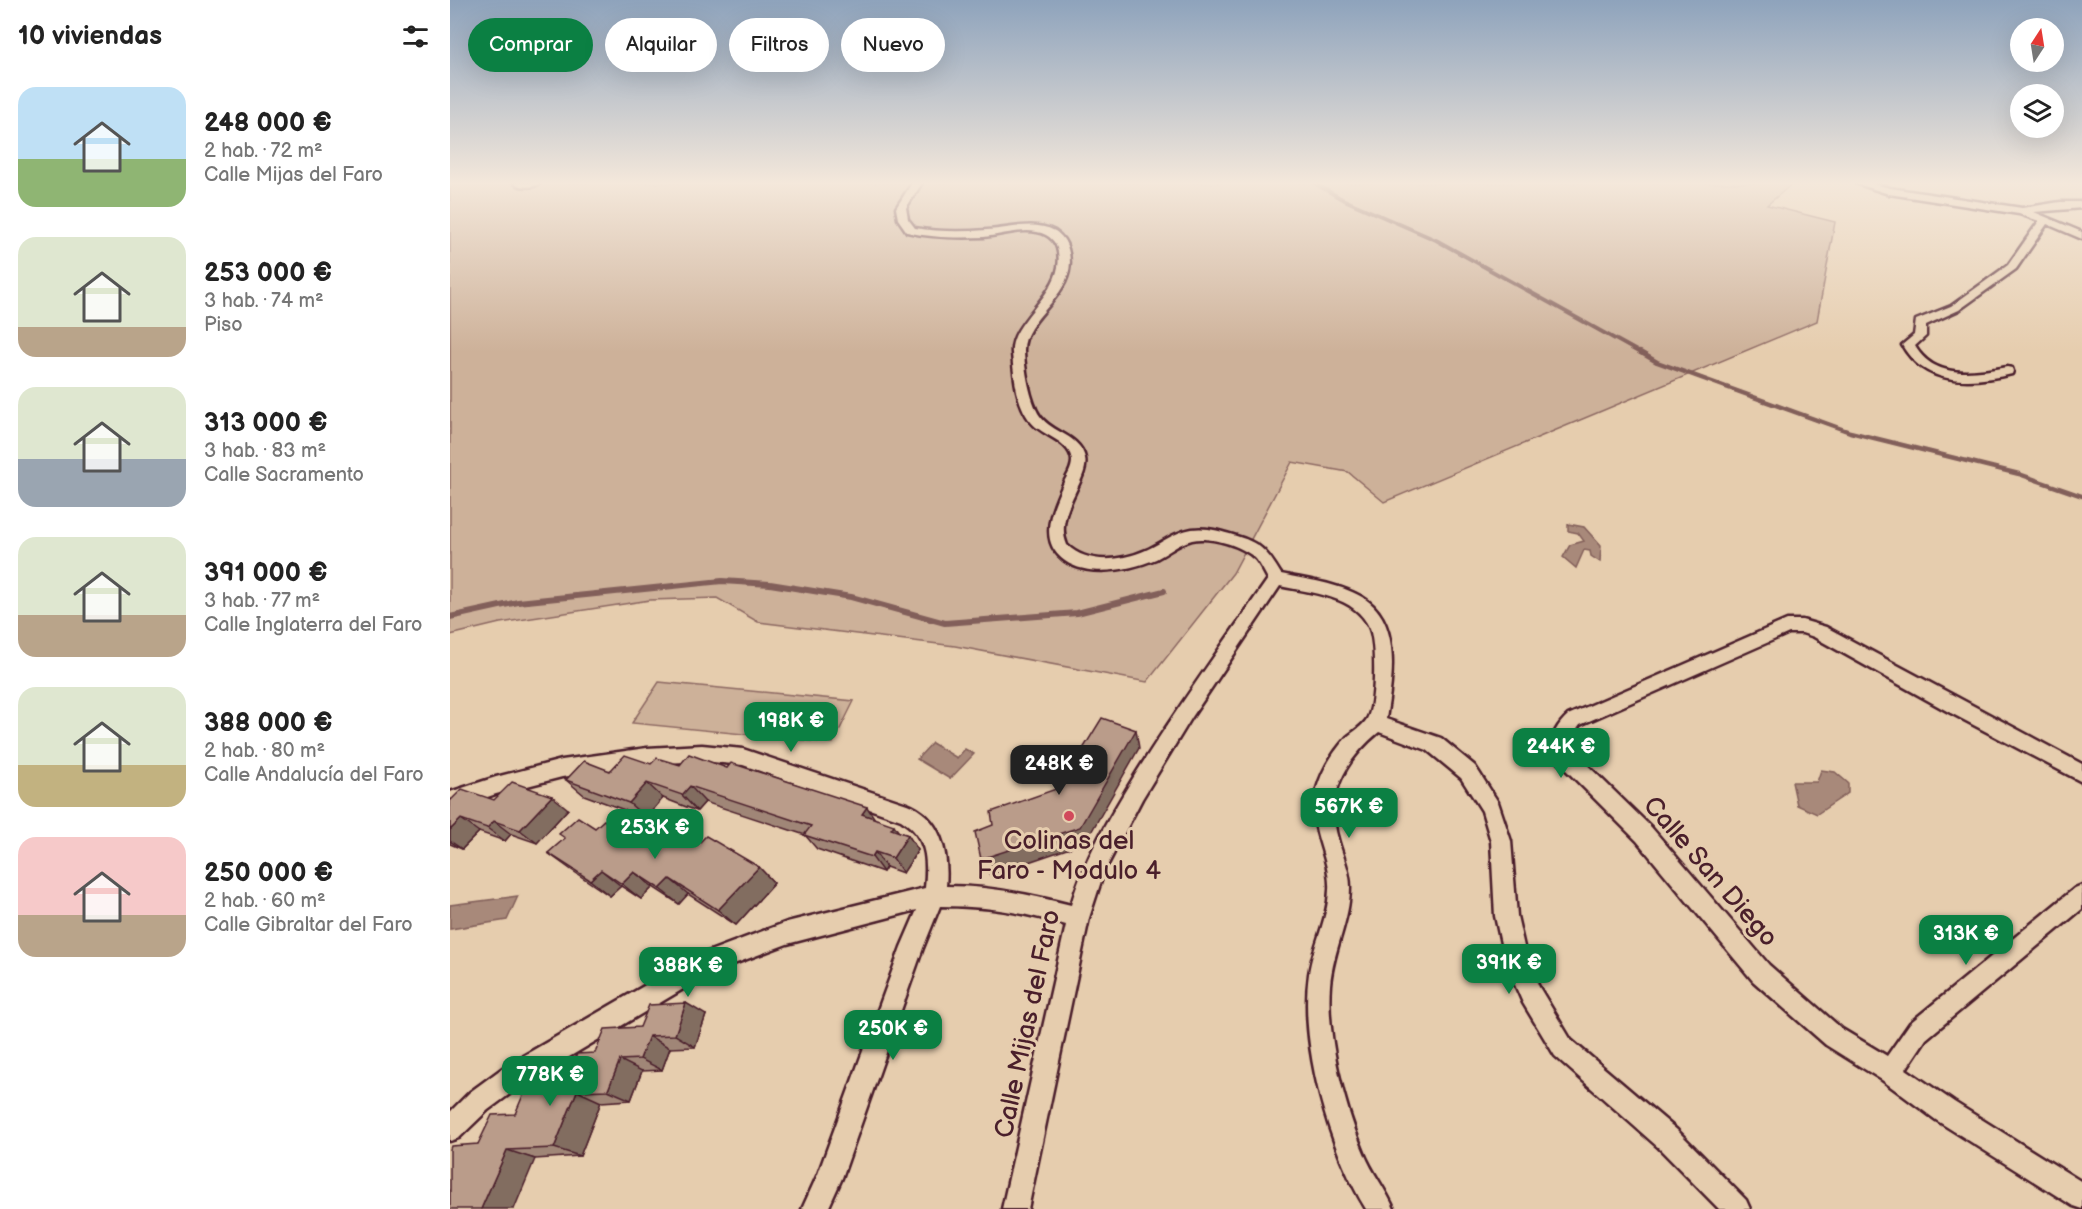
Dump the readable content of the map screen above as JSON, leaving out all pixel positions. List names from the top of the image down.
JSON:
{
  "streets": {
    "street": ["Calle San Diego", "Calle Mijas del Faro"]
  },
  "places": ["Colinas del Faro - Modulo 4"],
  "north": "top",
  "page": {
    "heading": "10 viviendas",
    "chip": [
      "Comprar",
      "Alquilar",
      "Filtros",
      "Nuevo"
    ],
    "list": [
      {
        "name": "248 000 €",
        "note": "2 hab. · 72 m² · Calle Mijas del Faro"
      },
      {
        "name": "253 000 €",
        "note": "3 hab. · 74 m² · Piso"
      },
      {
        "name": "313 000 €",
        "note": "3 hab. · 83 m² · Calle Sacramento"
      },
      {
        "name": "391 000 €",
        "note": "3 hab. · 77 m² · Calle Inglaterra del Faro"
      },
      {
        "name": "388 000 €",
        "note": "2 hab. · 80 m² · Calle Andalucía del Faro"
      },
      {
        "name": "250 000 €",
        "note": "2 hab. · 60 m² · Calle Gibraltar del Faro"
      }
    ],
    "price": [
      "198K €",
      "244K €",
      "248K €",
      "567K €",
      "253K €",
      "313K €",
      "391K €",
      "388K €",
      "250K €",
      "778K €"
    ]
  }
}
